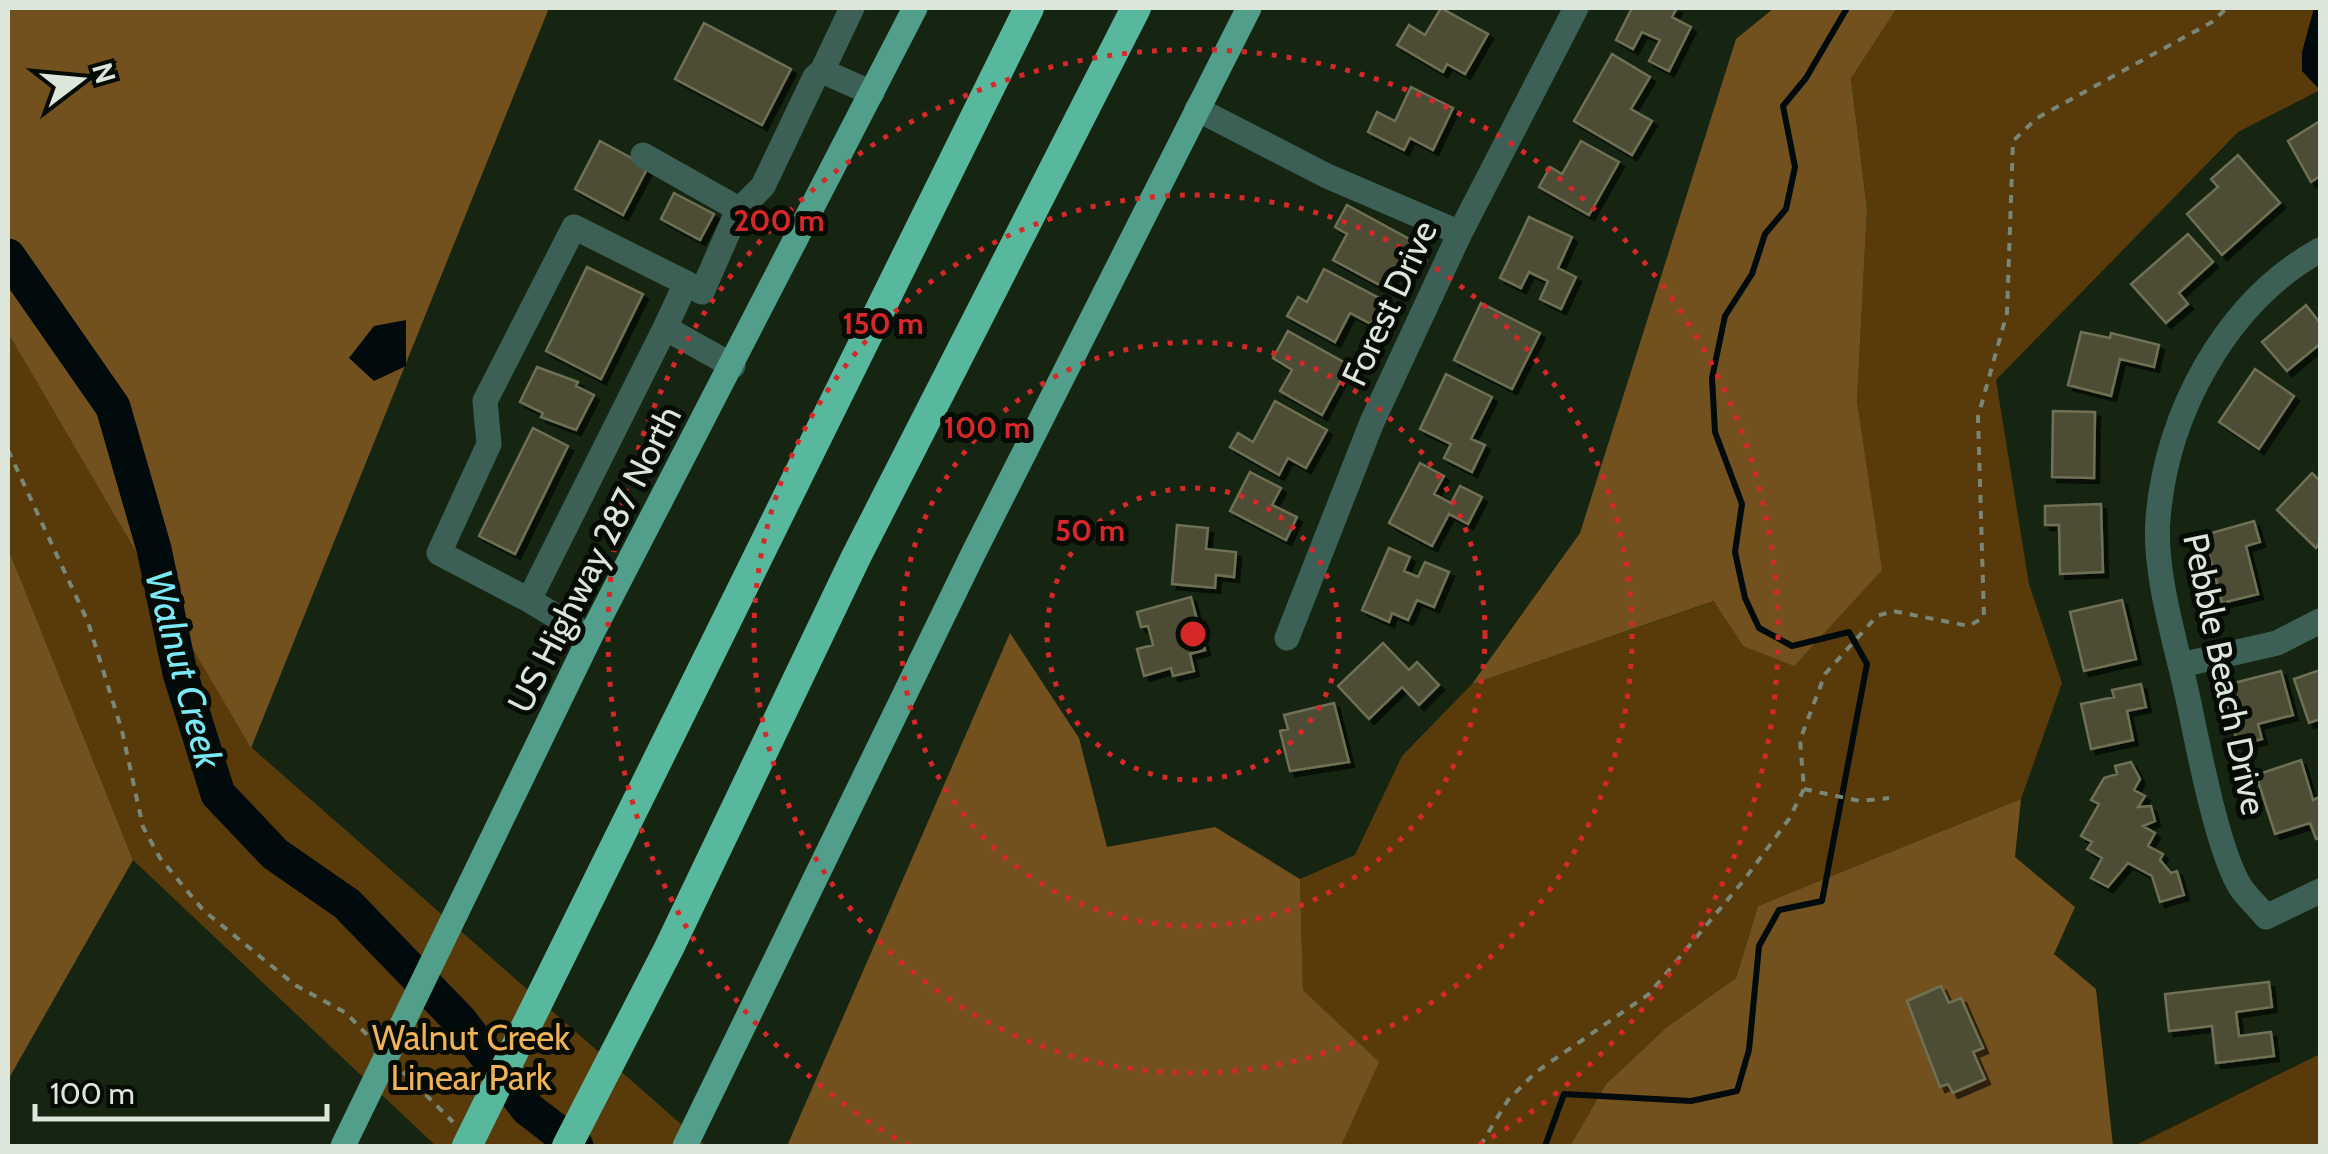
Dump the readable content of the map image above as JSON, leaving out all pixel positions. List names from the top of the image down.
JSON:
{
  "streets": {
    "main road": ["US Highway 287 North"],
    "street": ["Forest Drive", "Pebble Beach Drive"]
  },
  "water": ["Walnut Creek"],
  "parks": ["Walnut Creek Linear Park"],
  "scale_bar": "100 m",
  "north": "right",
  "rings": [
    "200 m",
    "150 m",
    "100 m",
    "50 m"
  ]
}
